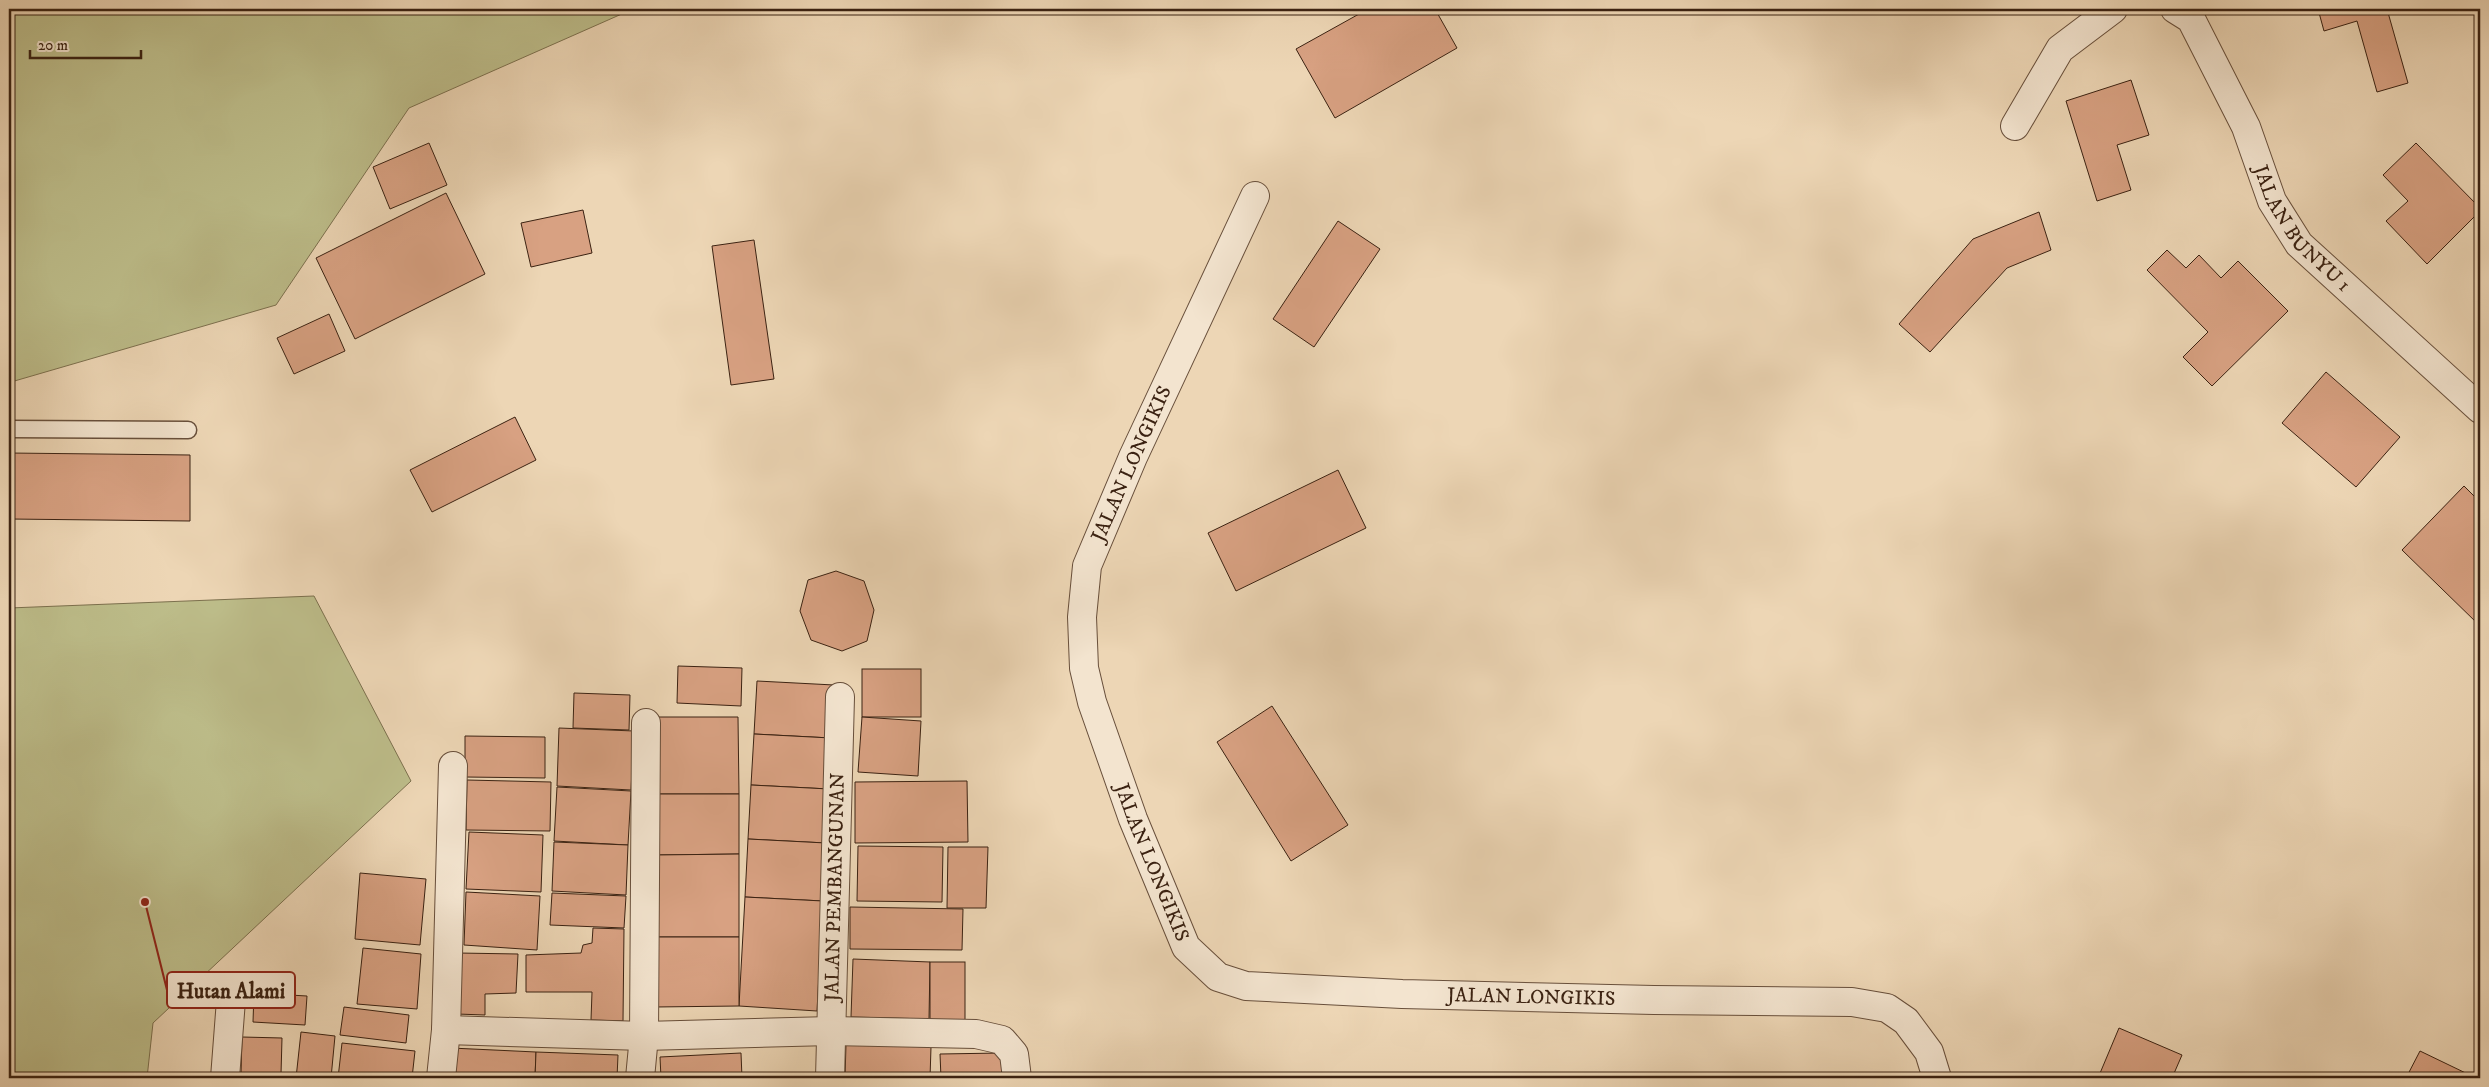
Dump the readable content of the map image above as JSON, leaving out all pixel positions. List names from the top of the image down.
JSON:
{
  "streets": {
    "street": ["JALAN BUNYU 1", "JALAN LONGIKIS", "JALAN PEMBANGUNAN"]
  },
  "places": ["Hutan Alami"],
  "scale_bar": "20 m"
}
